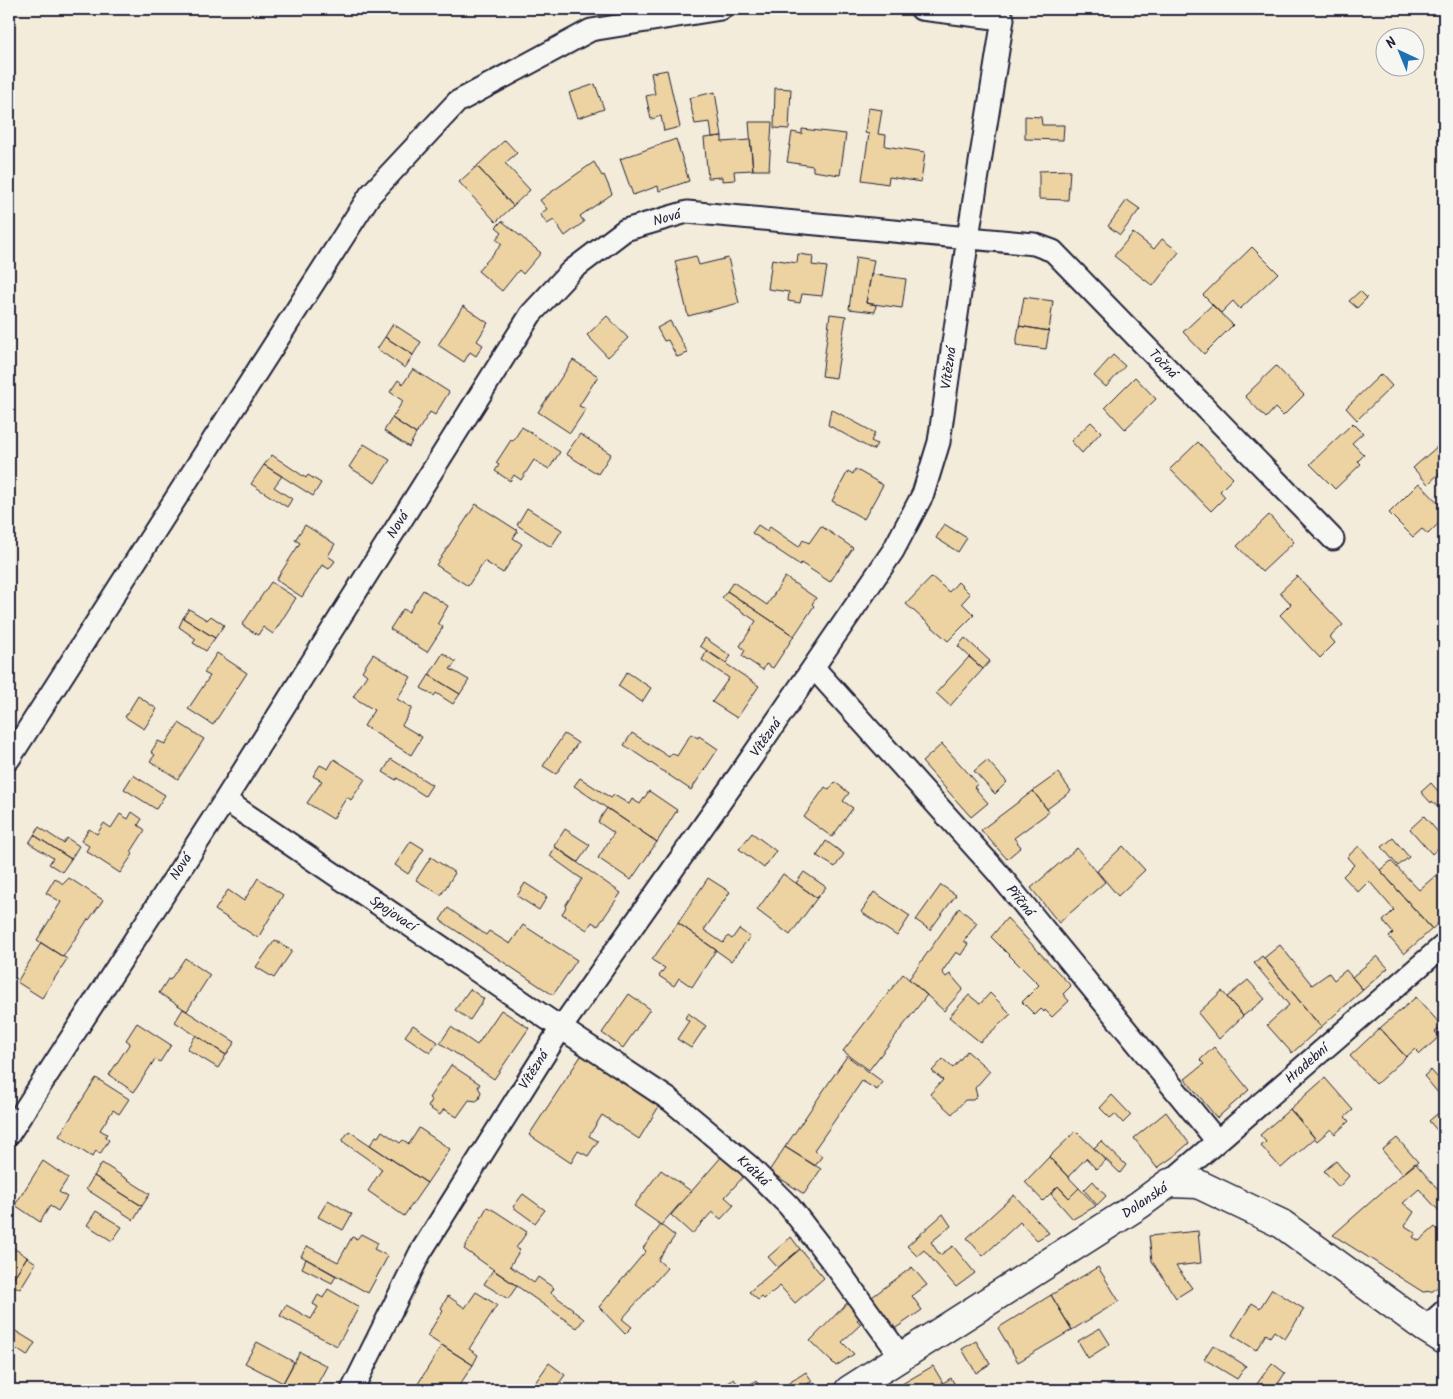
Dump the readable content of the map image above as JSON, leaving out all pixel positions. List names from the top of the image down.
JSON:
{
  "streets": {
    "street": [
      "Nová",
      "Točná",
      "Vítězná",
      "Příčná",
      "Spojovací",
      "Hradební",
      "Krátká",
      "Dolanská"
    ]
  },
  "crossings": [
    ["Nová", "Točná"],
    ["Nová", "Vítězná"],
    ["Nová", "Spojovací"],
    ["Točná", "Vítězná"],
    ["Vítězná", "Příčná"],
    ["Vítězná", "Spojovací"],
    ["Vítězná", "Krátká"],
    ["Příčná", "Hradební"],
    ["Spojovací", "Krátká"],
    ["Hradební", "Dolanská"],
    ["Krátká", "Dolanská"]
  ],
  "north": "top left"
}
